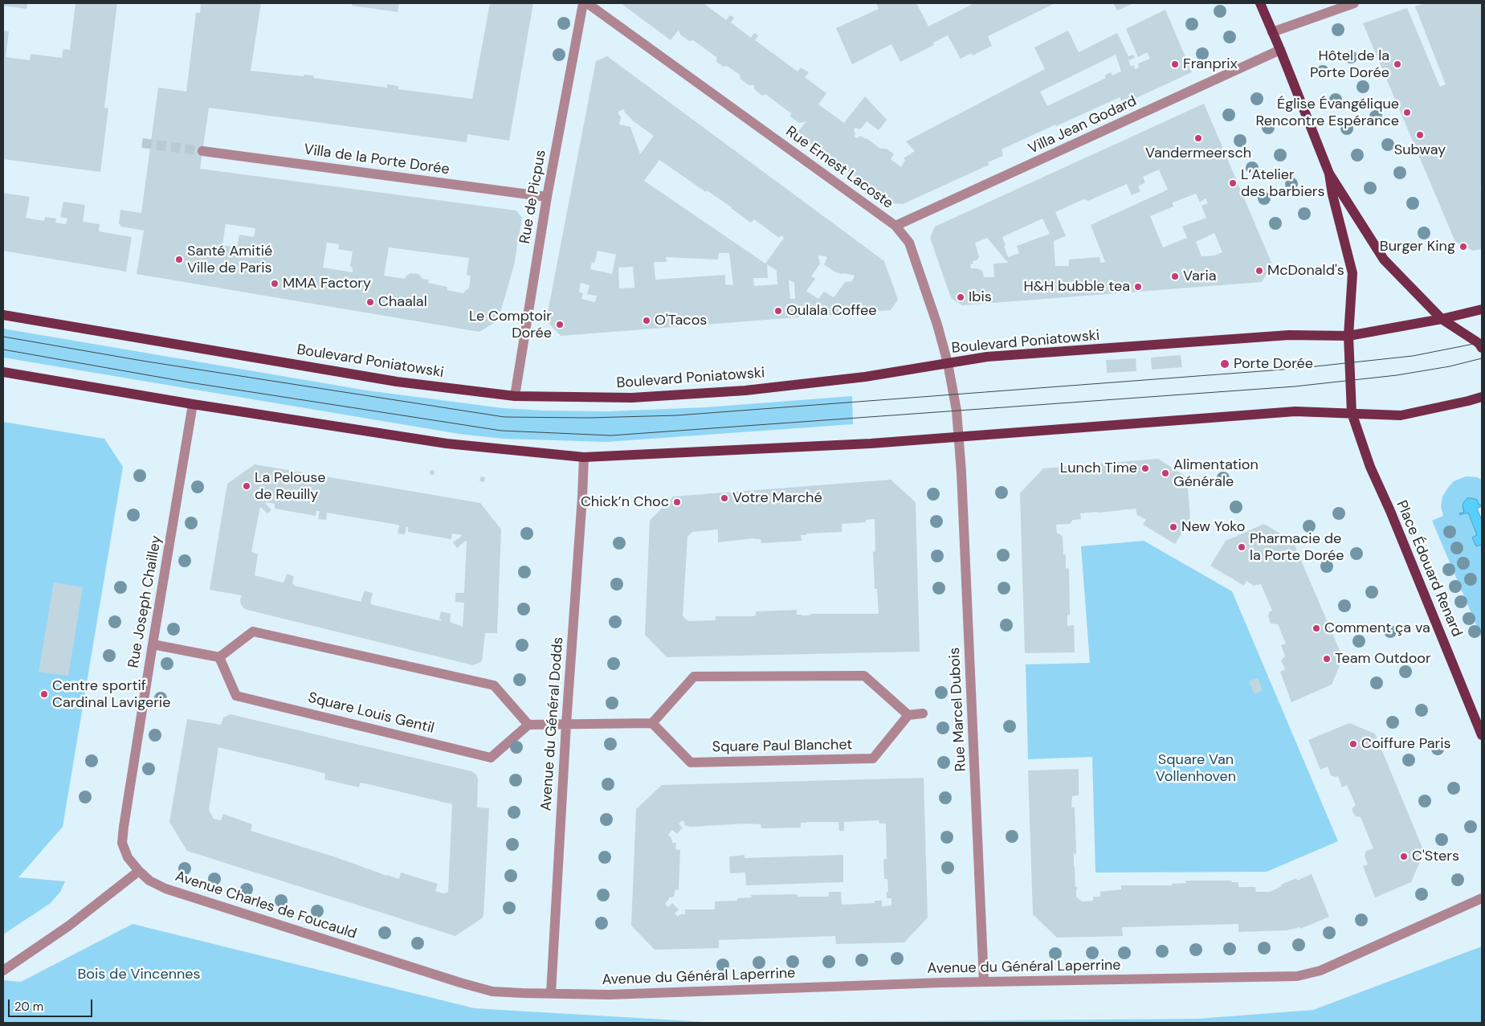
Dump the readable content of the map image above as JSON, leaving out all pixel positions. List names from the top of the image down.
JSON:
{
  "streets": {
    "main road": ["Boulevard Poniatowski", "Place Édouard Renard"],
    "street": [
      "Villa Jean Godard",
      "Villa de la Porte Dorée",
      "Rue Ernest Lacoste",
      "Rue de Picpus",
      "Rue Joseph Chailley",
      "Rue Marcel Dubois",
      "Square Louis Gentil",
      "Avenue du Général Dodds",
      "Square Paul Blanchet",
      "Avenue Charles de Foucauld",
      "Avenue du Général Laperrine"
    ]
  },
  "crossings": [
    ["Villa Jean Godard", "Rue Ernest Lacoste"],
    ["Villa de la Porte Dorée", "Rue de Picpus"],
    ["Rue Ernest Lacoste", "Boulevard Poniatowski"],
    ["Rue Ernest Lacoste", "Rue Marcel Dubois"],
    ["Rue de Picpus", "Boulevard Poniatowski"],
    ["Boulevard Poniatowski", "Place Édouard Renard"],
    ["Rue Joseph Chailley", "Avenue Charles de Foucauld"],
    ["Rue Marcel Dubois", "Avenue du Général Laperrine"],
    ["Avenue du Général Dodds", "Avenue Charles de Foucauld"],
    ["Avenue du Général Dodds", "Avenue du Général Laperrine"],
    ["Avenue Charles de Foucauld", "Avenue du Général Laperrine"]
  ],
  "parks": ["Square Van Vollenhoven", "Bois de Vincennes"],
  "places": [
    "Franprix",
    "Hôtel de la Porte Dorée",
    "Église Évangélique Rencontre Espérance",
    "Subway",
    "Vandermeersch",
    "L’Atelier des barbiers",
    "Burger King",
    "Santé Amitié Ville de Paris",
    "McDonald's",
    "Varia",
    "MMA Factory",
    "H&H bubble tea",
    "Ibis",
    "Chaalal",
    "Oulala Coffee",
    "O'Tacos",
    "Le Comptoir Dorée",
    "Porte Dorée",
    "Lunch Time",
    "Alimentation Générale",
    "La Pelouse de Reuilly",
    "Votre Marché",
    "Chick’n Choc",
    "New Yoko",
    "Pharmacie de la Porte Dorée",
    "Comment ça va",
    "Team Outdoor",
    "Centre sportif Cardinal Lavigerie",
    "Coiffure Paris",
    "C'Sters"
  ],
  "scale_bar": "20 m"
}
